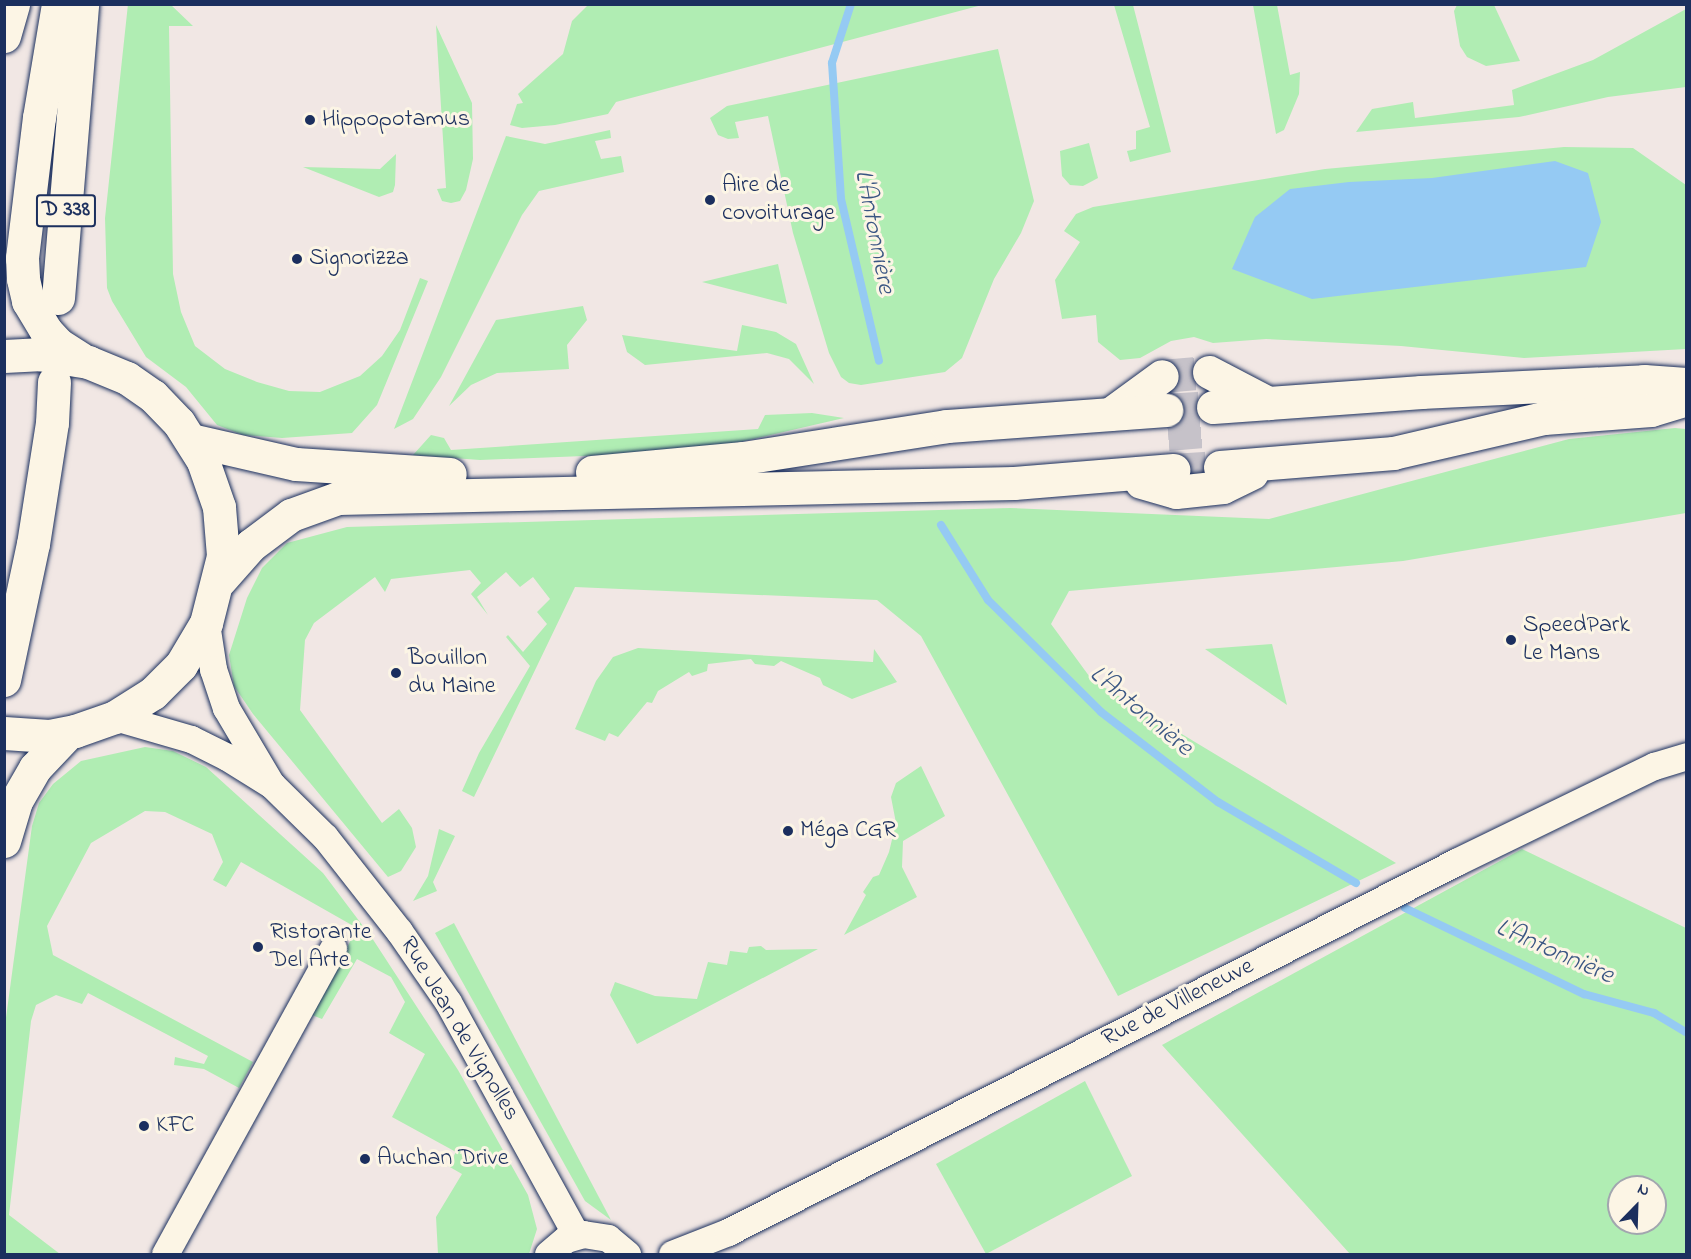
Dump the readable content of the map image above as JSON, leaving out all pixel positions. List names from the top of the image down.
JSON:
{
  "streets": {
    "main road": ["D 338"],
    "street": ["Rue de Villeneuve", "Rue Jean de Vignolles"]
  },
  "water": ["L'Antonnière"],
  "places": [
    "Hippopotamus",
    "Aire de covoiturage",
    "Signorizza",
    "SpeedPark Le Mans",
    "Bouillon du Maine",
    "Méga CGR",
    "Ristorante Del Arte",
    "KFC",
    "Auchan Drive"
  ],
  "north": "top right"
}
